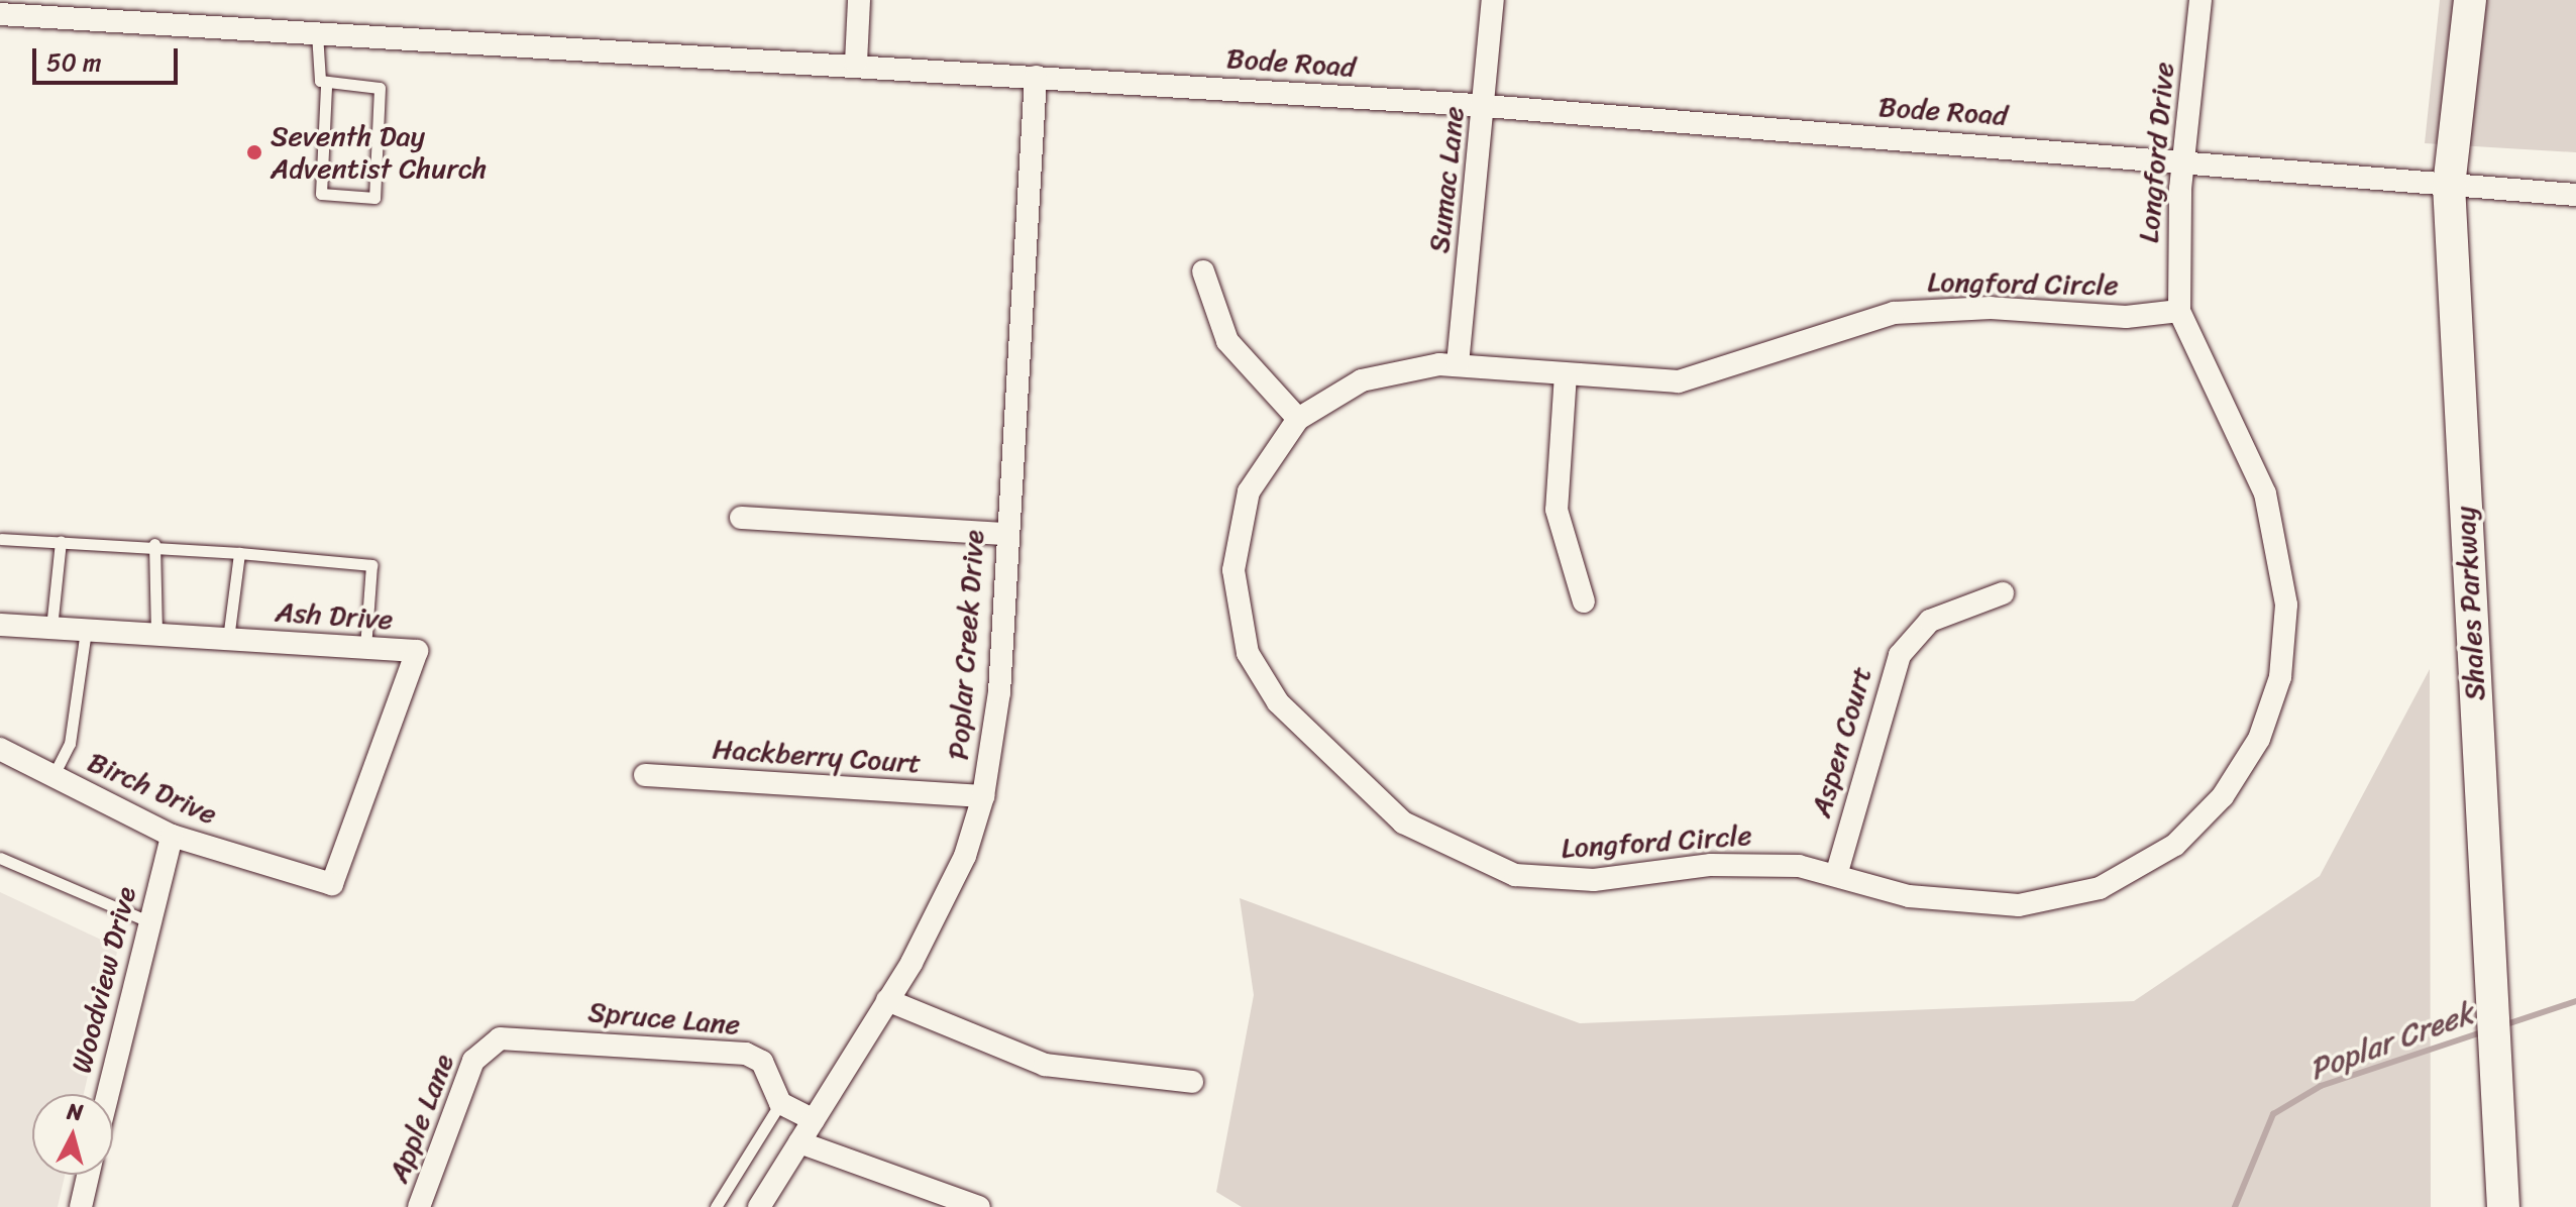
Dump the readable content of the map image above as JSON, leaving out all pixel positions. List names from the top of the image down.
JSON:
{
  "streets": {
    "street": [
      "Bode Road",
      "Longford Drive",
      "Sumac Lane",
      "Longford Circle",
      "Shales Parkway",
      "Ash Drive",
      "Poplar Creek Drive",
      "Aspen Court",
      "Hackberry Court",
      "Birch Drive",
      "Woodview Drive",
      "Spruce Lane",
      "Apple Lane"
    ]
  },
  "crossings": [
    ["Bode Road", "Longford Drive"],
    ["Bode Road", "Sumac Lane"],
    ["Bode Road", "Shales Parkway"],
    ["Bode Road", "Poplar Creek Drive"],
    ["Longford Drive", "Longford Circle"],
    ["Sumac Lane", "Longford Circle"],
    ["Longford Circle", "Aspen Court"],
    ["Ash Drive", "Birch Drive"],
    ["Poplar Creek Drive", "Hackberry Court"],
    ["Birch Drive", "Woodview Drive"],
    ["Spruce Lane", "Apple Lane"]
  ],
  "water": ["Poplar Creek"],
  "places": ["Seventh Day Adventist Church"],
  "scale_bar": "50 m",
  "north": "top"
}
